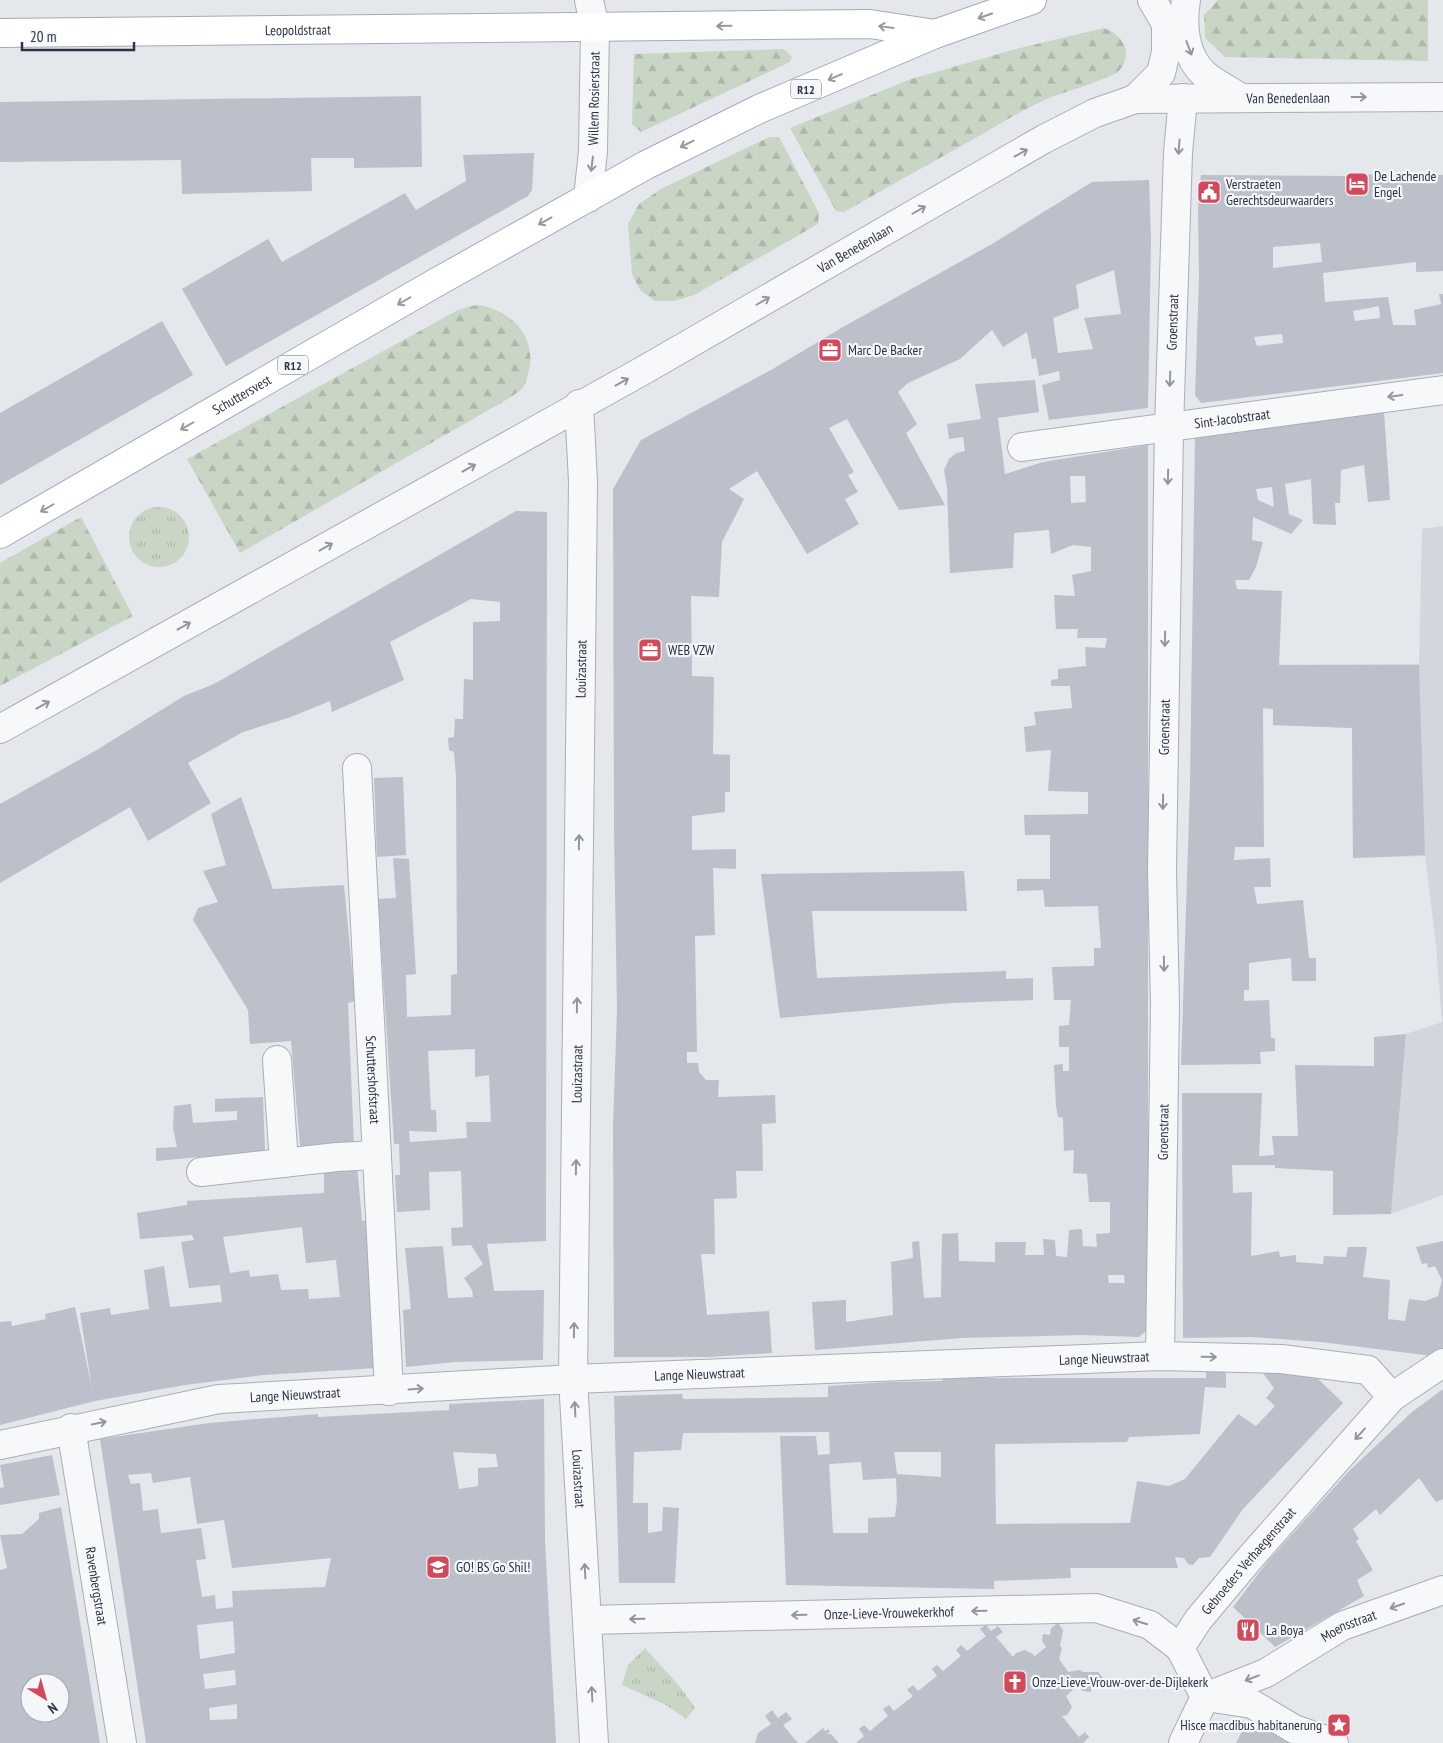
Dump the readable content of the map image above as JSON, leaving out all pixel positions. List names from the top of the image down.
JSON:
{
  "streets": {
    "main road": ["Leopoldstraat", "R12", "Schuttersvest"],
    "street": [
      "Van Benedenlaan",
      "Willem Rosierstraat",
      "Groenstraat",
      "Sint-Jacobstraat",
      "Louizastraat",
      "Schuttershofstraat",
      "Lange Nieuwstraat",
      "Gebroeders Verhaegenstraat",
      "Ravenbergstraat",
      "Onze-Lieve-Vrouwekerkhof",
      "Moensstraat"
    ]
  },
  "crossings": [
    ["Leopoldstraat", "Willem Rosierstraat"],
    ["R12", "Willem Rosierstraat"],
    ["R12", "Schuttersvest"],
    ["Van Benedenlaan", "Groenstraat"],
    ["Van Benedenlaan", "Louizastraat"],
    ["Willem Rosierstraat", "Schuttersvest"],
    ["Groenstraat", "Sint-Jacobstraat"],
    ["Groenstraat", "Lange Nieuwstraat"],
    ["Louizastraat", "Lange Nieuwstraat"],
    ["Louizastraat", "Onze-Lieve-Vrouwekerkhof"],
    ["Schuttershofstraat", "Lange Nieuwstraat"],
    ["Lange Nieuwstraat", "Gebroeders Verhaegenstraat"],
    ["Lange Nieuwstraat", "Ravenbergstraat"],
    ["Gebroeders Verhaegenstraat", "Onze-Lieve-Vrouwekerkhof"]
  ],
  "one_way": [
    "Van Benedenlaan",
    "Willem Rosierstraat",
    "Groenstraat",
    "Schuttersvest",
    "Sint-Jacobstraat",
    "Louizastraat",
    "Lange Nieuwstraat",
    "Gebroeders Verhaegenstraat",
    "Onze-Lieve-Vrouwekerkhof",
    "Moensstraat"
  ],
  "places": {
    "hotel": ["De Lachende Engel"],
    "public building": ["Verstraeten Gerechtsdeurwaarders"],
    "office": ["Marc De Backer", "WEB VZW"],
    "school or university": ["GO! BS Go Shil!"],
    "restaurant": ["La Boya"],
    "church": ["Onze-Lieve-Vrouw-over-de-Dijlekerk"],
    "place": ["Hisce macdibus habitanerung"]
  },
  "scale_bar": "20 m",
  "north": "bottom right"
}
